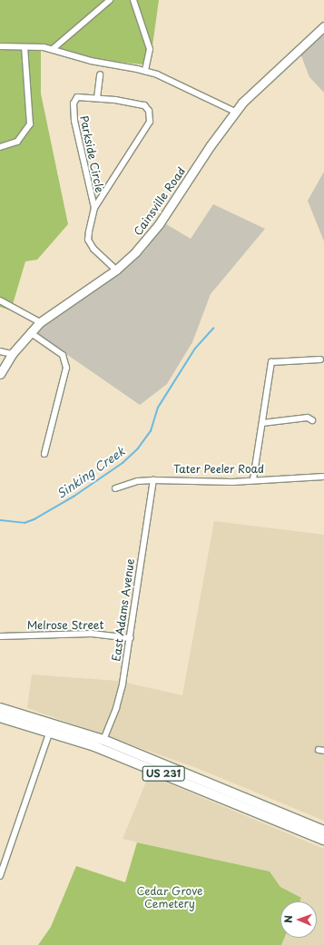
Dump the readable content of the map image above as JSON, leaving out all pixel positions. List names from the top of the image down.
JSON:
{
  "streets": {
    "main road": ["Cainsville Road", "US 231"],
    "street": [
      "Parkside Circle",
      "Tater Peeler Road",
      "East Adams Avenue",
      "Melrose Street"
    ]
  },
  "crossings": [
    ["Parkside Circle", "Cainsville Road"],
    ["Tater Peeler Road", "East Adams Avenue"],
    ["East Adams Avenue", "Melrose Street"],
    ["East Adams Avenue", "US 231"]
  ],
  "water": ["Sinking Creek"],
  "parks": ["Cedar Grove Cemetery"],
  "north": "left"
}
